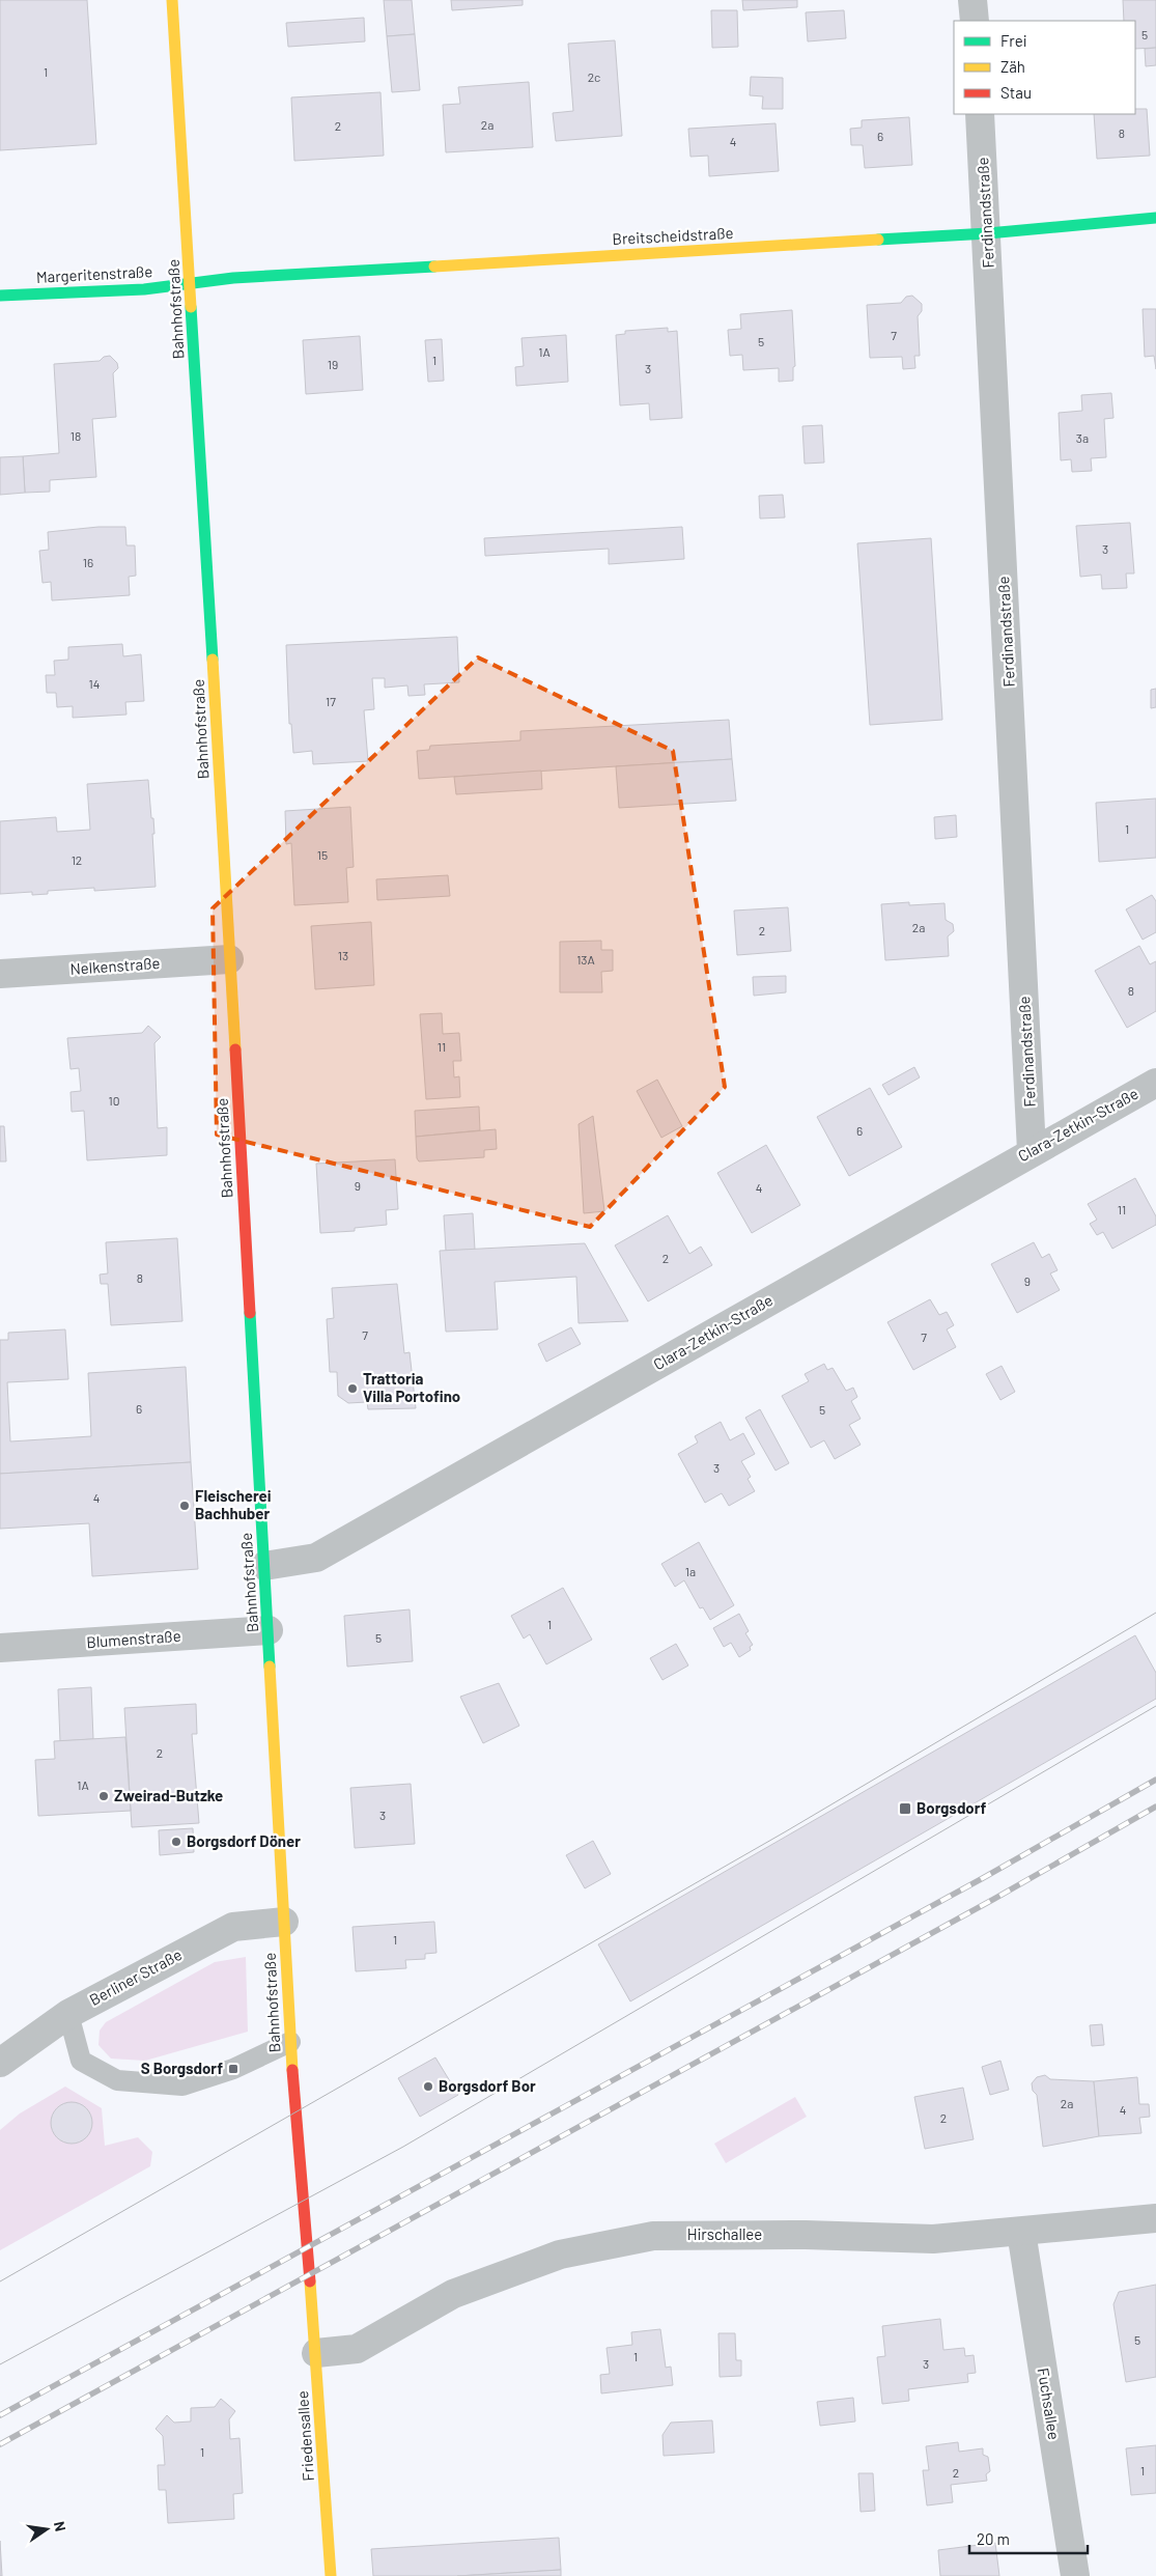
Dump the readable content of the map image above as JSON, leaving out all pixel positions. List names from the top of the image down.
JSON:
{
  "streets": {
    "street": [
      "Ferdinandstraße",
      "Breitscheidstraße",
      "Margeritenstraße",
      "Bahnhofstraße",
      "Nelkenstraße",
      "Clara-Zetkin-Straße",
      "Blumenstraße",
      "Berliner Straße",
      "Hirschallee",
      "Fuchsallee",
      "Friedensallee"
    ]
  },
  "crossings": [
    ["Ferdinandstraße", "Breitscheidstraße"],
    ["Ferdinandstraße", "Clara-Zetkin-Straße"],
    ["Breitscheidstraße", "Margeritenstraße"],
    ["Breitscheidstraße", "Bahnhofstraße"],
    ["Margeritenstraße", "Bahnhofstraße"],
    ["Bahnhofstraße", "Nelkenstraße"],
    ["Bahnhofstraße", "Clara-Zetkin-Straße"],
    ["Bahnhofstraße", "Blumenstraße"],
    ["Bahnhofstraße", "Berliner Straße"],
    ["Bahnhofstraße", "Friedensallee"],
    ["Hirschallee", "Fuchsallee"],
    ["Hirschallee", "Friedensallee"]
  ],
  "places": {
    "other": [
      "Trattoria Villa Portofino",
      "Fleischerei Bachhuber",
      "Zweirad-Butzke",
      "Borgsdorf Döner",
      "Borgsdorf Bor"
    ],
    "transit": ["Borgsdorf", "S Borgsdorf"]
  },
  "house_numbers": [
    "5",
    "1",
    "2c",
    "2a",
    "2",
    "8",
    "6",
    "4",
    "7",
    "5",
    "1A",
    "1",
    "19",
    "3",
    "18",
    "3a",
    "3",
    "16",
    "14",
    "17",
    "1",
    "15",
    "12",
    "2a",
    "2",
    "13",
    "13A",
    "8",
    "11",
    "10",
    "6",
    "9",
    "4",
    "11",
    "2",
    "8",
    "9",
    "7",
    "7",
    "6",
    "5",
    "3",
    "4",
    "1a",
    "1",
    "5",
    "2",
    "1A",
    "3",
    "1",
    "2a",
    "4",
    "2",
    "5",
    "1",
    "3",
    "1",
    "1",
    "2"
  ],
  "legend": ["Frei", "Zäh", "Stau"],
  "scale_bar": "20 m",
  "north": "right"
}
